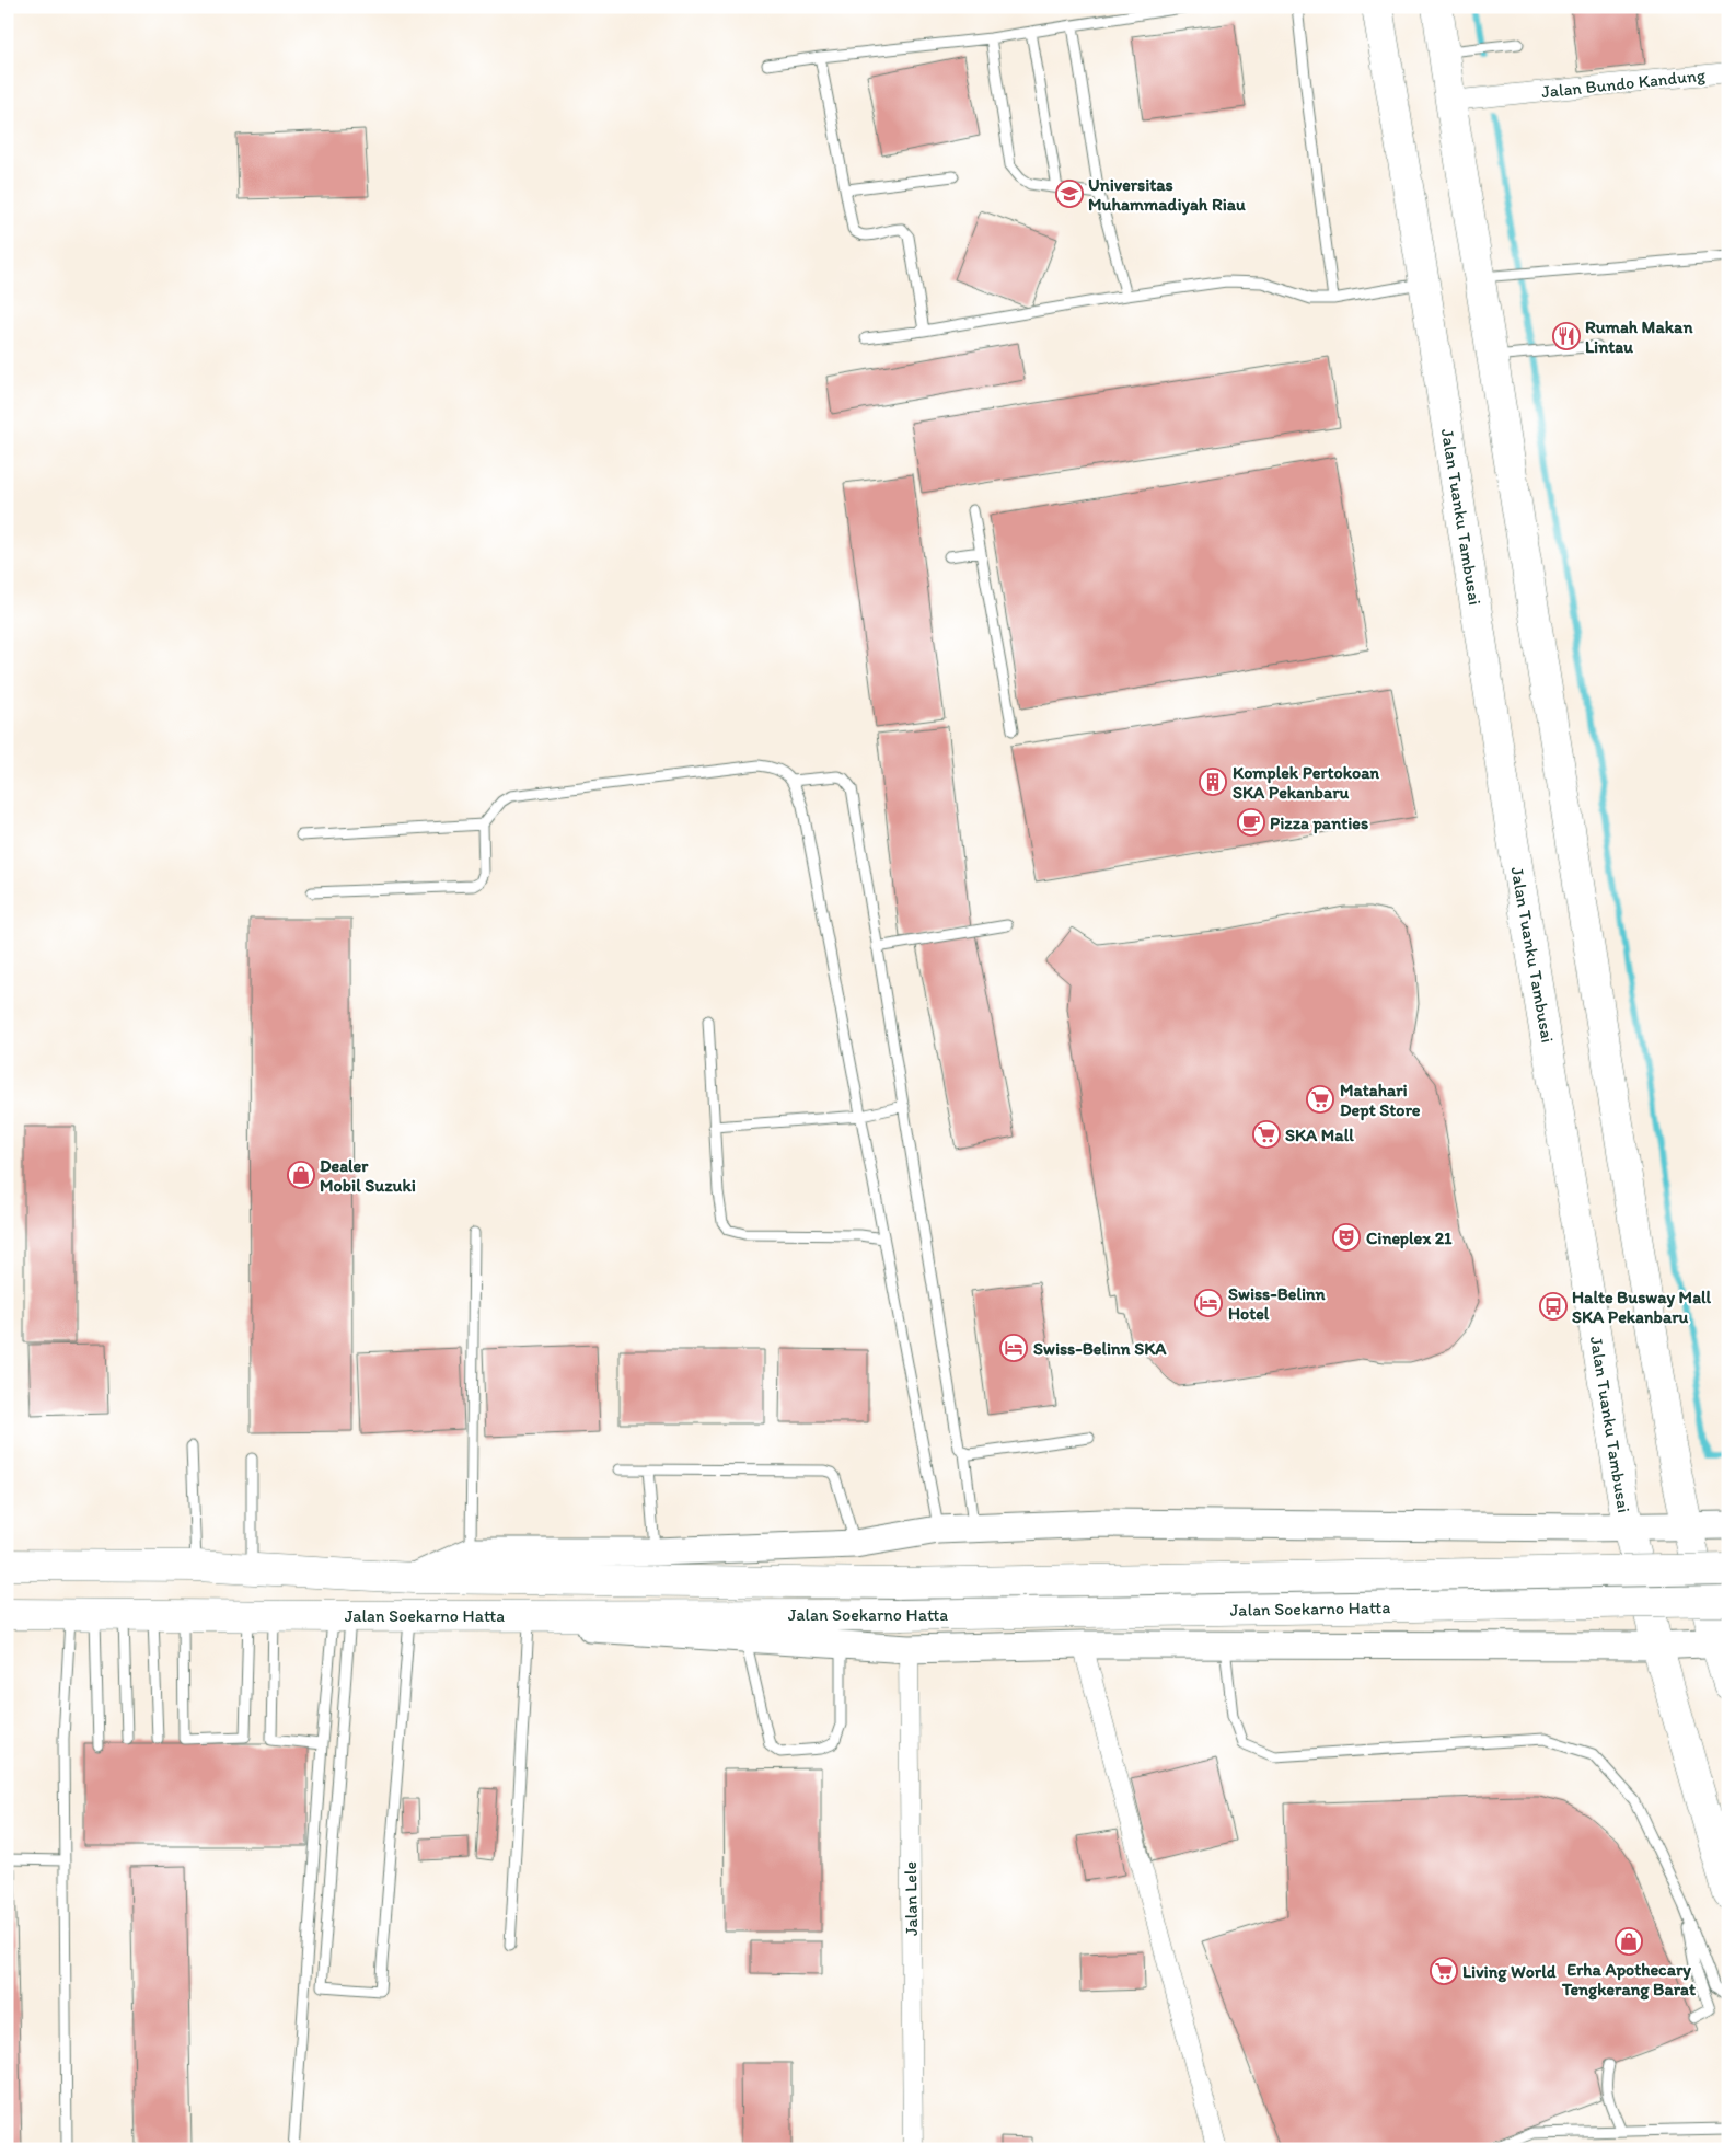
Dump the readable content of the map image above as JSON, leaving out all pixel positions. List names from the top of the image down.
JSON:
{
  "streets": {
    "main road": ["Jalan Tuanku Tambusai", "Jalan Soekarno Hatta"],
    "street": ["Jalan Bundo Kandung", "Jalan Lele"]
  },
  "crossings": [
    ["Jalan Tuanku Tambusai", "Jalan Soekarno Hatta"]
  ],
  "places": {
    "school or university": ["Universitas Muhammadiyah Riau"],
    "restaurant": ["Rumah Makan Lintau"],
    "building": ["Komplek Pertokoan SKA Pekanbaru"],
    "cafe": ["Pizza panties"],
    "supermarket": ["Matahari Dept Store", "SKA Mall", "Living World"],
    "shop": ["Dealer Mobil Suzuki", "Erha Apothecary Tengkerang Barat"],
    "theatre": ["Cineplex 21"],
    "hotel": ["Swiss-Belinn Hotel", "Swiss-Belinn SKA"],
    "bus stop": ["Halte Busway Mall SKA Pekanbaru"]
  }
}
